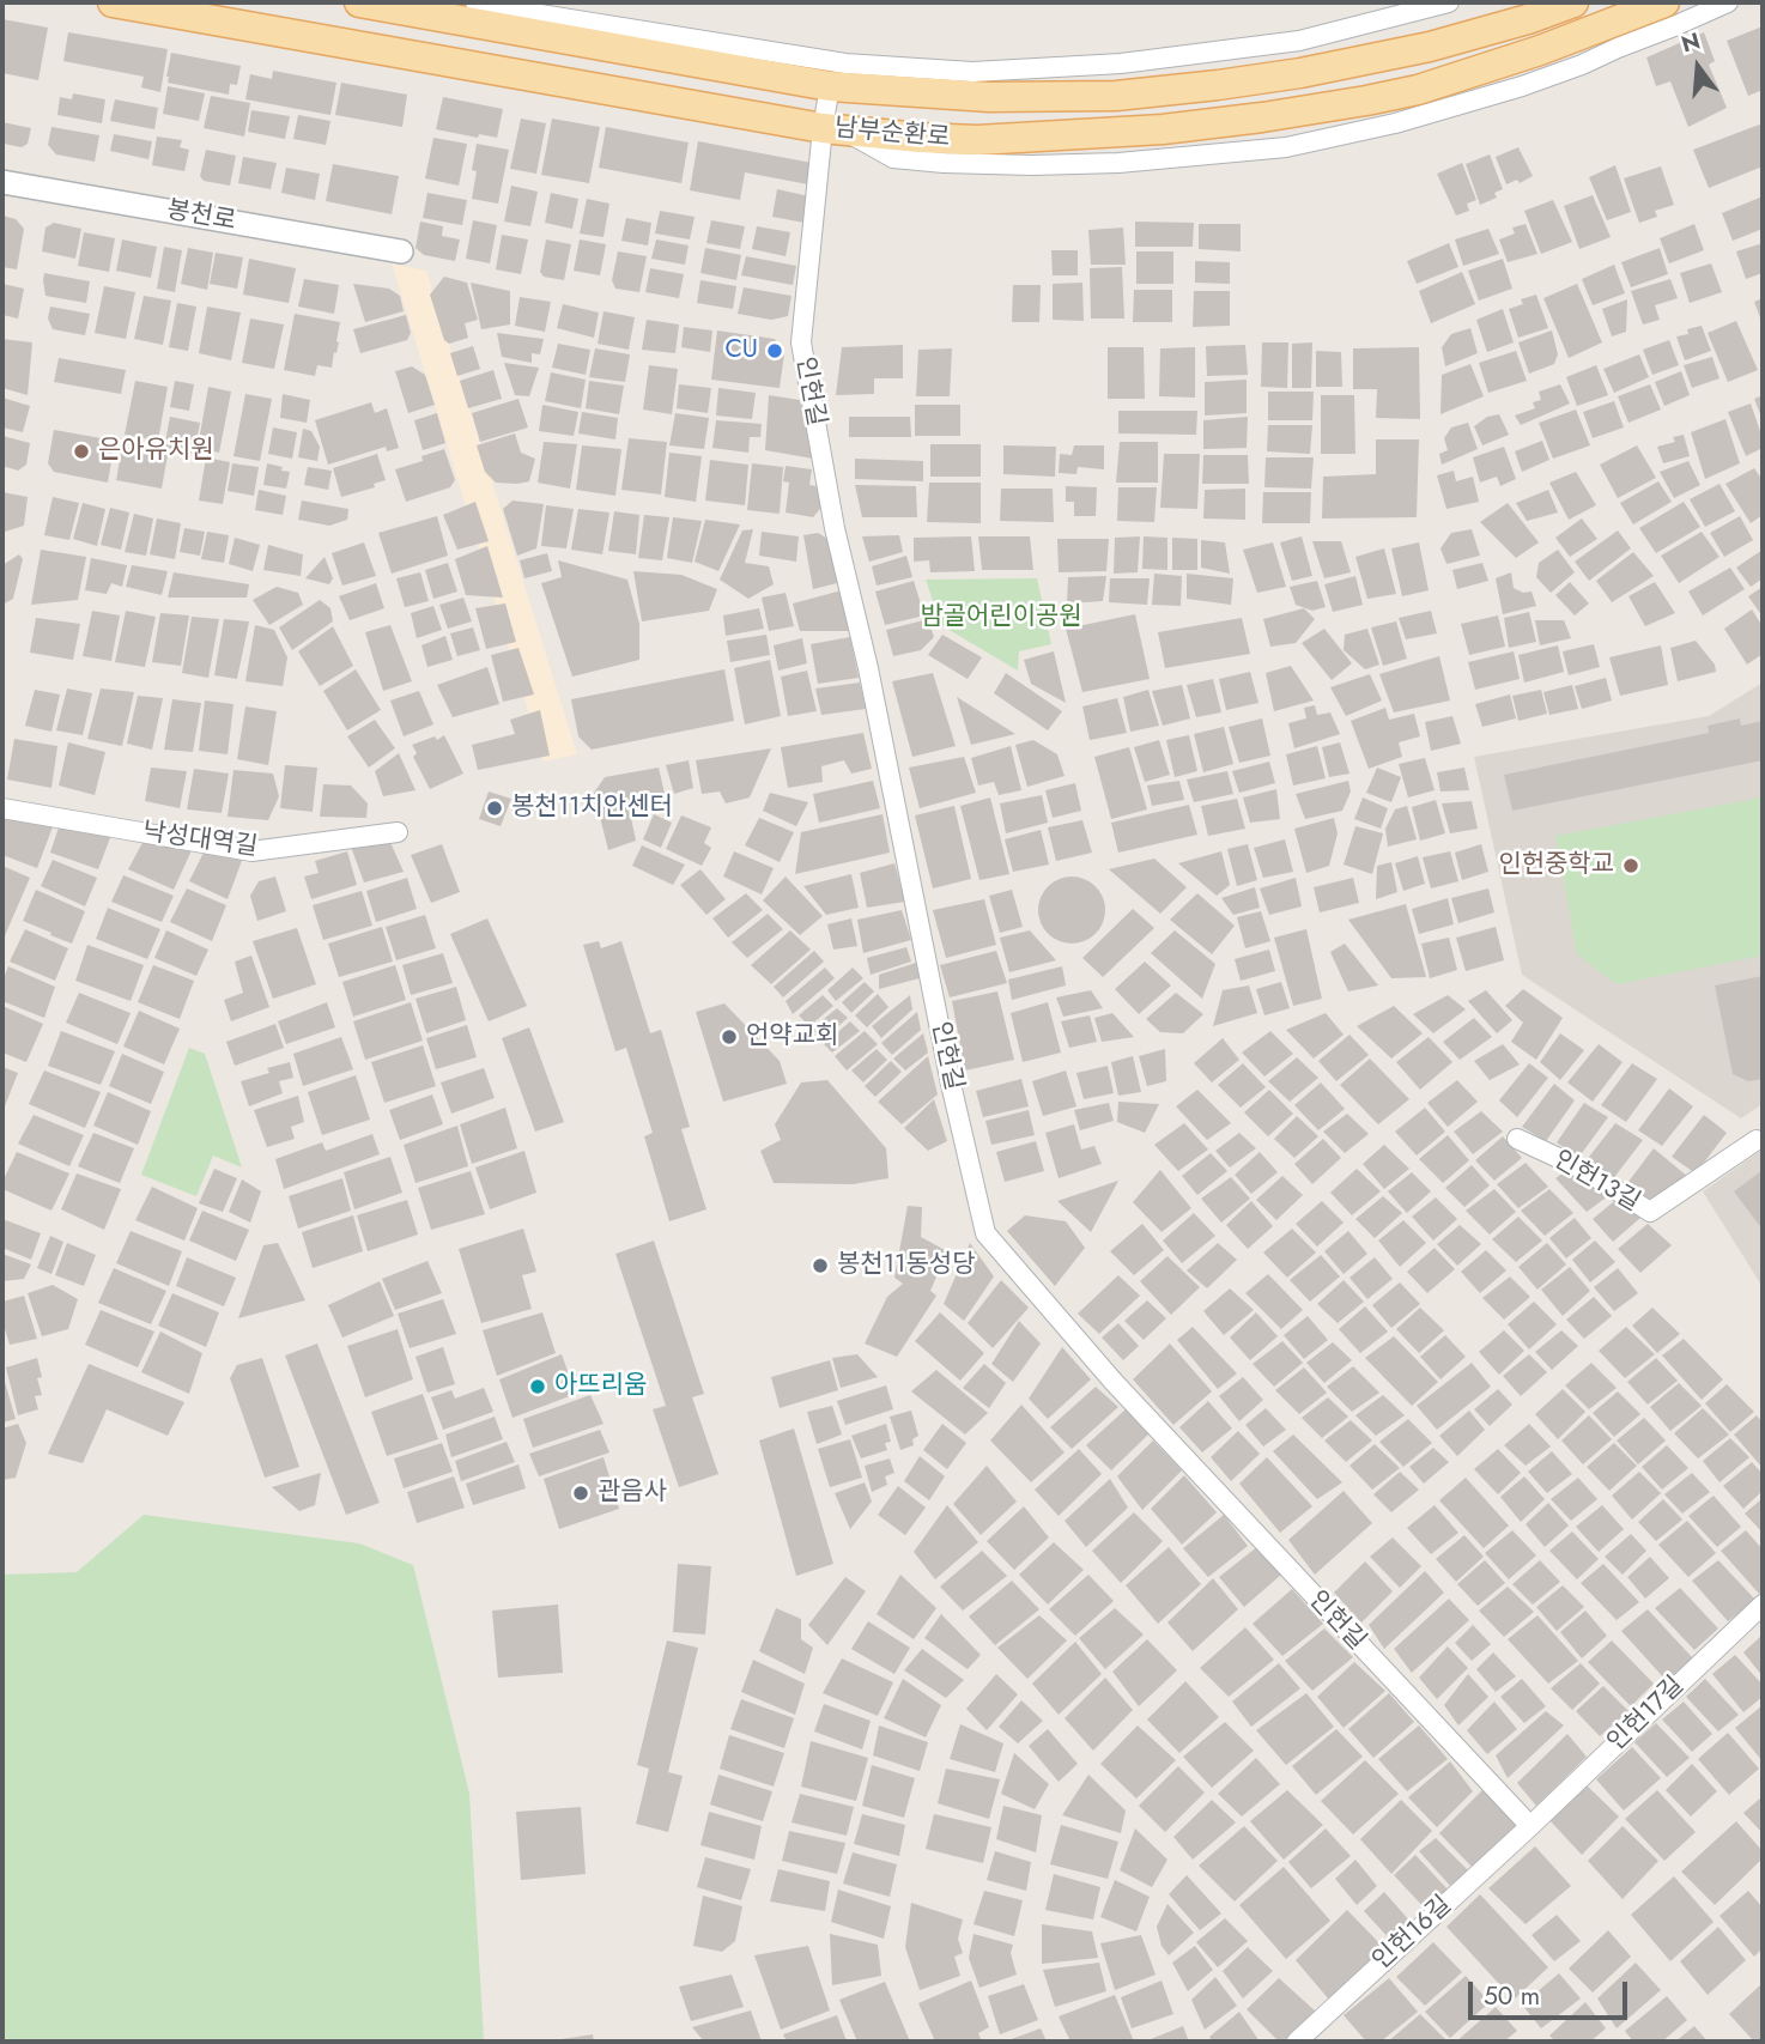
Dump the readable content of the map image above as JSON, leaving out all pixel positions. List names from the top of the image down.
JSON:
{
  "streets": {
    "main road": ["남부순환로"],
    "street": [
      "봉천로",
      "인헌길",
      "낙성대역길",
      "인헌13길",
      "인헌17길",
      "인헌16길"
    ]
  },
  "crossings": [
    ["남부순환로", "인헌길"],
    ["인헌길", "인헌17길"],
    ["인헌길", "인헌16길"],
    ["인헌17길", "인헌16길"]
  ],
  "parks": ["밤골어린이공원"],
  "places": [
    "CU",
    "은아유치원",
    "봉천11치안센터",
    "인헌중학교",
    "언약교회",
    "봉천11동성당",
    "아뜨리움",
    "관음사"
  ],
  "scale_bar": "50 m",
  "north": "top"
}
